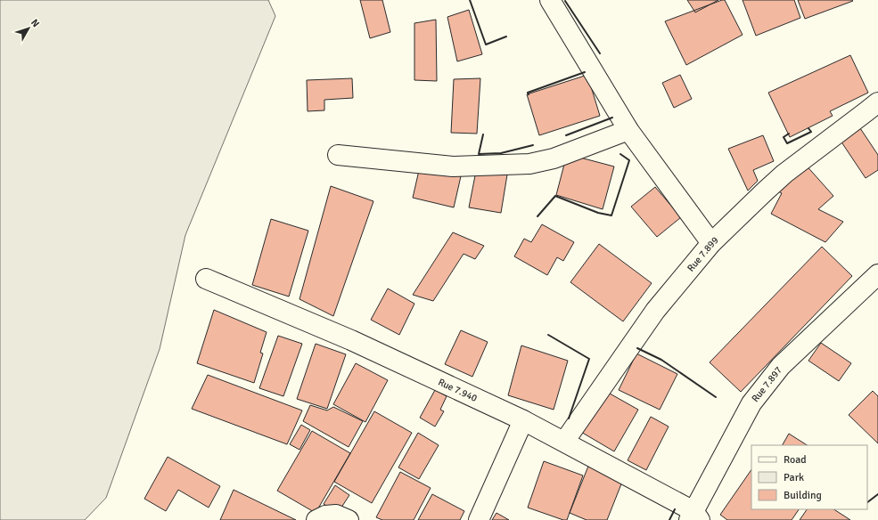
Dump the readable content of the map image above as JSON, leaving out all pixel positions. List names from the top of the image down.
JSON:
{
  "streets": {
    "street": ["Rue 7.899", "Rue 7.897", "Rue 7.940"]
  },
  "crossings": [
    ["Rue 7.899", "Rue 7.940"],
    ["Rue 7.897", "Rue 7.940"]
  ],
  "legend": ["Road", "Park", "Building"],
  "north": "top right"
}
